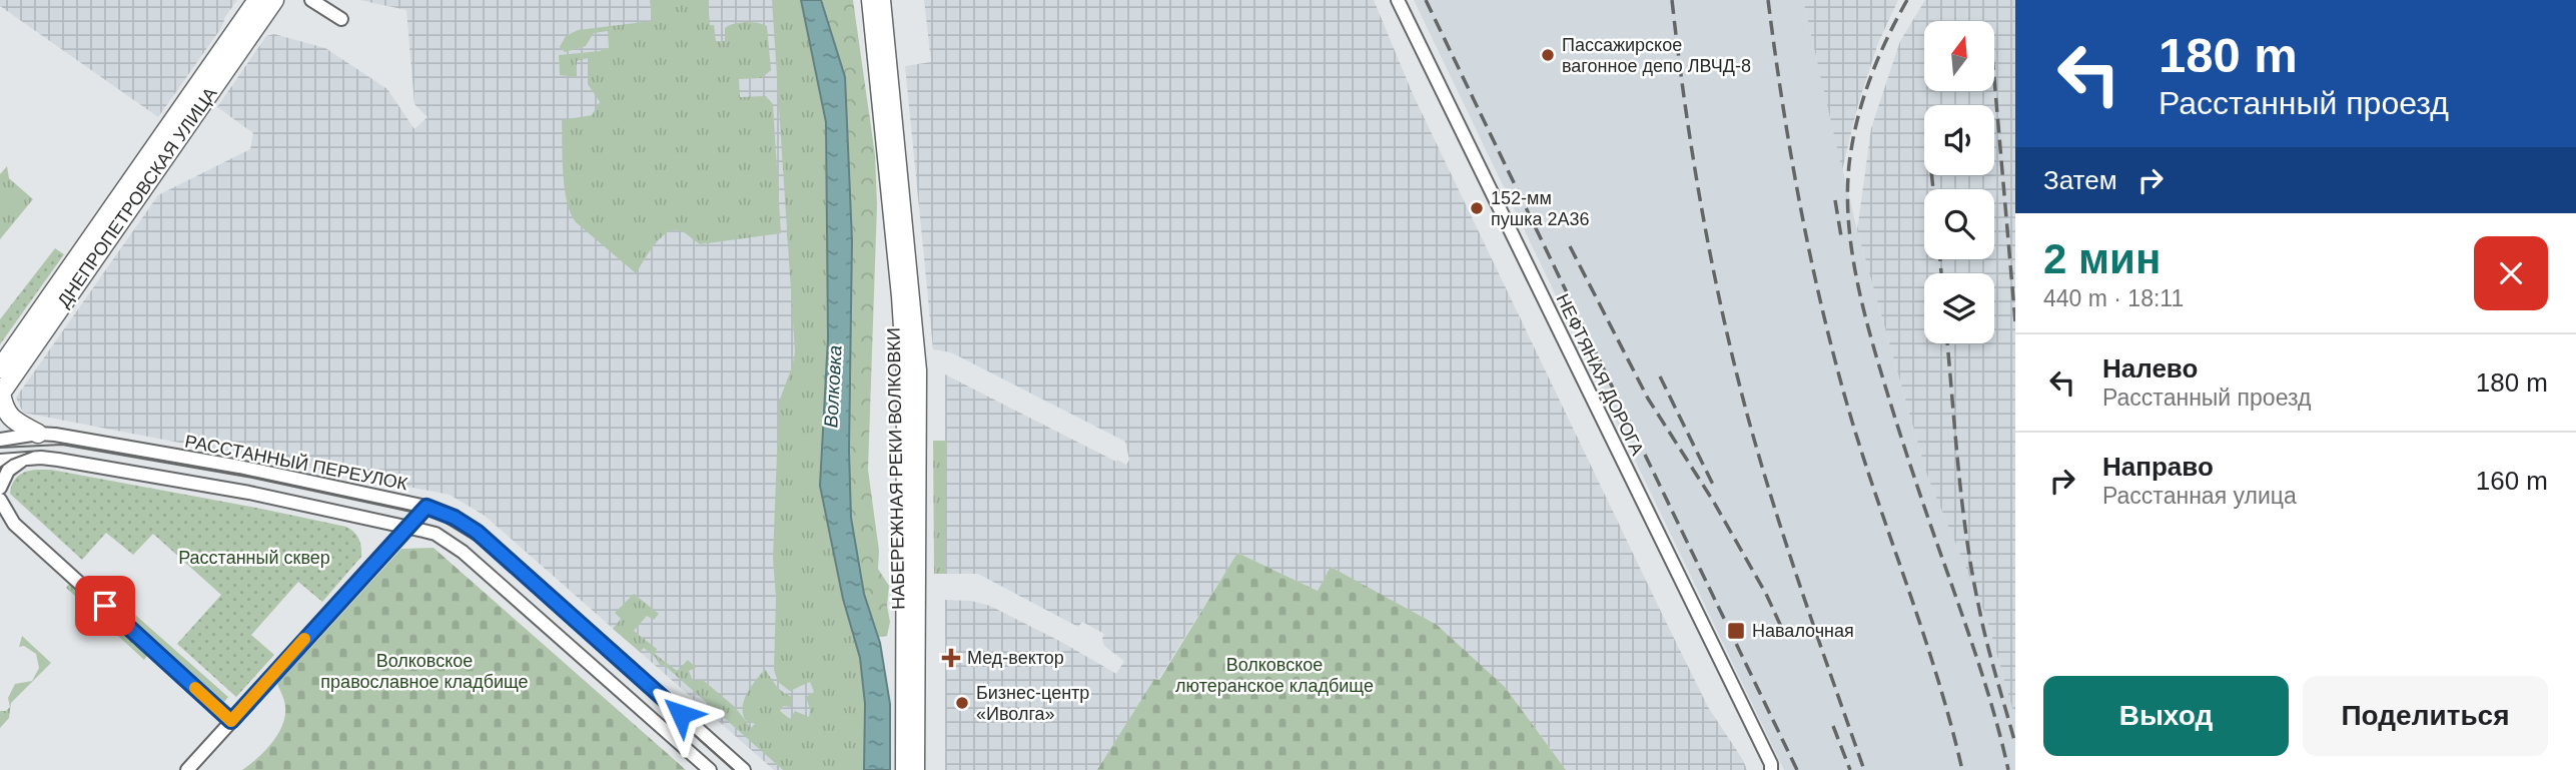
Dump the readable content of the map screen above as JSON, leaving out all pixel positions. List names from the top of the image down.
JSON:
{
  "streets": {
    "main road": ["ДНЕПРОПЕТРОВСКАЯ УЛИЦА"],
    "street": ["НЕФТЯНАЯ ДОРОГА", "РАССТАННЫЙ ПЕРЕУЛОК", "НАБЕРЕЖНАЯ РЕКИ ВОЛКОВКИ"]
  },
  "water": ["Волковка"],
  "parks": ["Расстанный сквер", "Волковское православное кладбище", "Волковское лютеранское кладбище"],
  "places": {
    "other": ["Пассажирское вагонное депо ЛВЧД-8", "152-мм пушка 2А36", "Бизнес-центр «Иволга»"],
    "transit": ["Навалочная"],
    "health": ["Мед-вектор"]
  },
  "north": "top",
  "page": {
    "turn": ["180 m", "Расстанный проезд"],
    "then": "Затем",
    "heading": ["2 мин", "440 m · 18:11"],
    "list": [
      {
        "name": "Налево",
        "note": "Расстанный проезд",
        "value": "180 m"
      },
      {
        "name": "Направо",
        "note": "Расстанная улица",
        "value": "160 m"
      }
    ],
    "buttons": ["Выход", "Поделиться"]
  }
}
